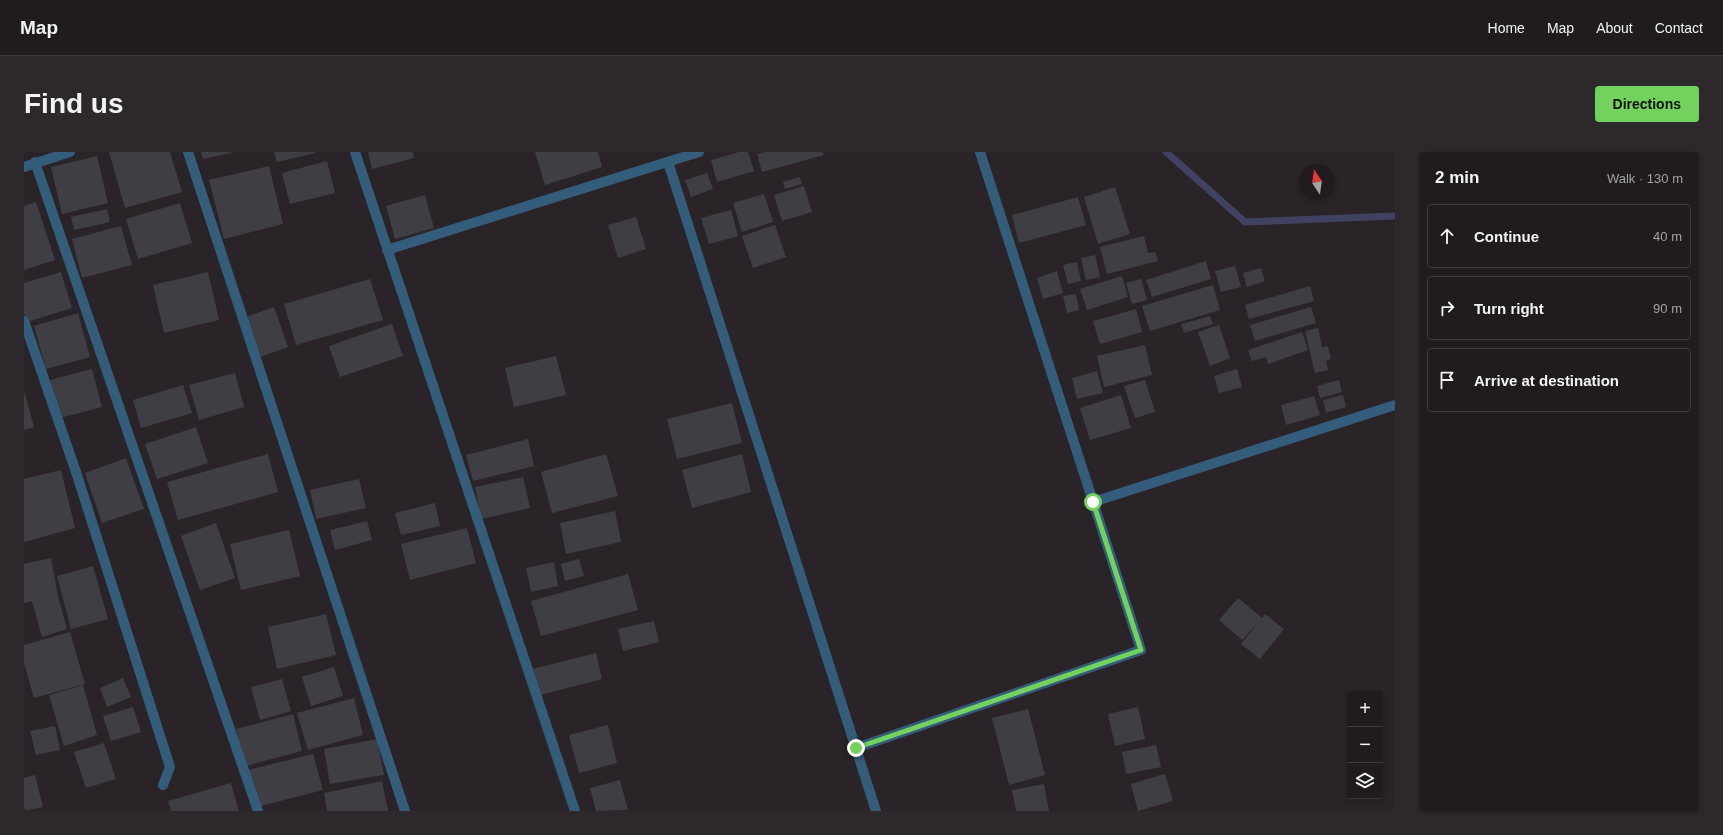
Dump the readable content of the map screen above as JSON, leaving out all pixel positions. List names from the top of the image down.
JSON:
{
  "north": "top",
  "page": {
    "header": "Map",
    "nav": [
      "Home",
      "Map",
      "About",
      "Contact"
    ],
    "buttons": "Directions",
    "title": "Find us",
    "heading": ["2 min", "Walk · 130 m"],
    "list": [
      ["Continue", "40 m"],
      ["Turn right", "90 m"],
      "Arrive at destination"
    ],
    "map_buttons": ["+", "−"]
  }
}
